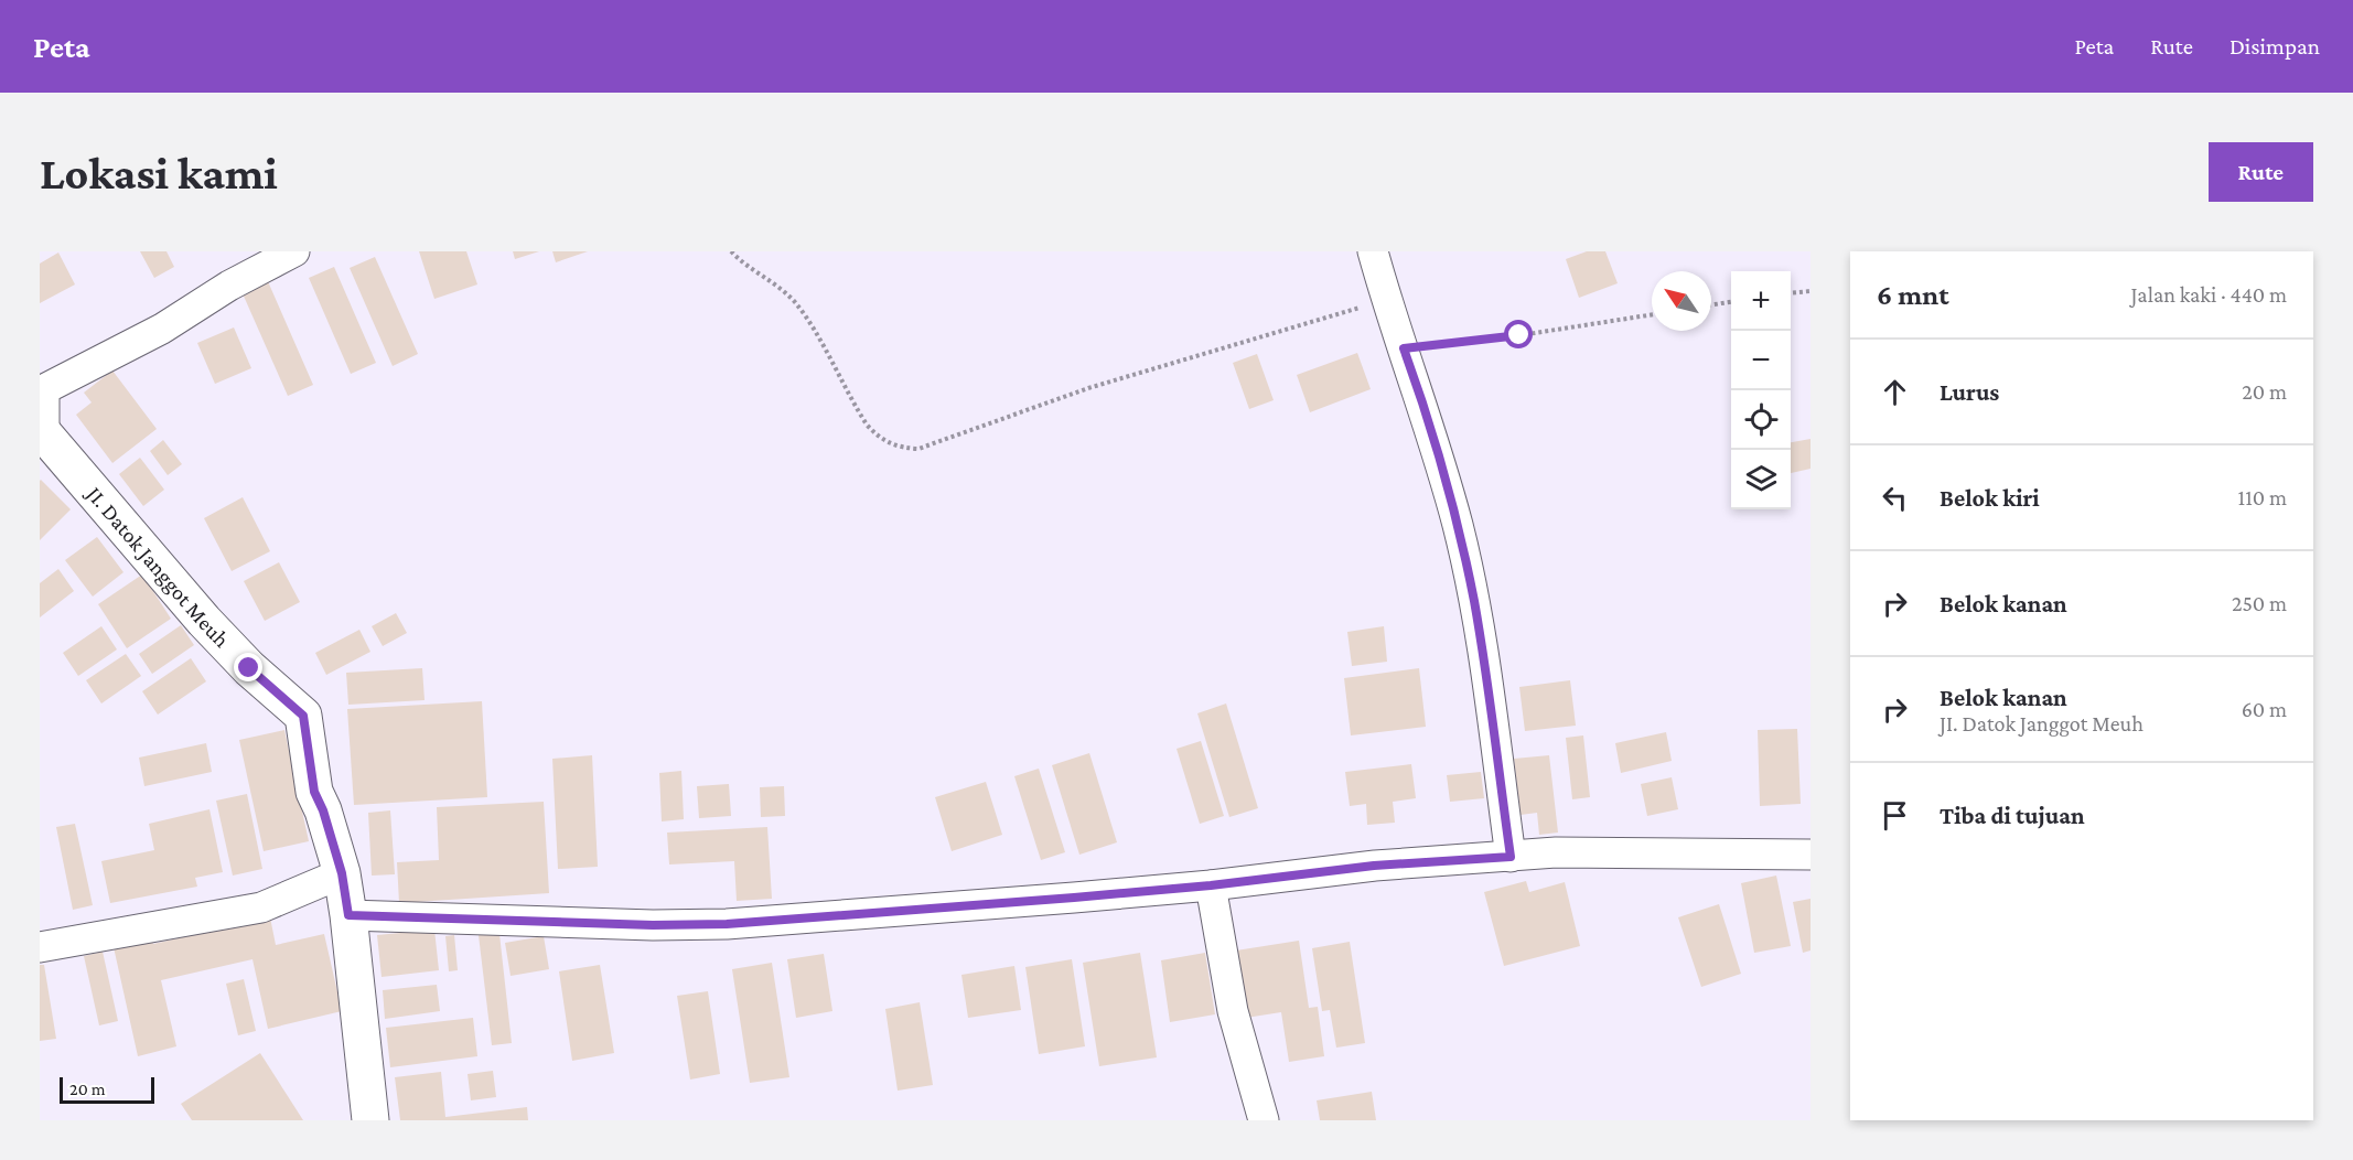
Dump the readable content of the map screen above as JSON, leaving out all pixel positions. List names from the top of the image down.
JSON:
{
  "streets": {
    "street": ["JI. Datok Janggot Meuh"]
  },
  "scale_bar": "20 m",
  "north": "top left",
  "page": {
    "header": "Peta",
    "nav": ["Peta", "Rute", "Disimpan"],
    "buttons": "Rute",
    "title": "Lokasi kami",
    "heading": ["6 mnt", "Jalan kaki · 440 m"],
    "map_buttons": ["+", "−"],
    "list": [
      ["Lurus", "20 m"],
      ["Belok kiri", "110 m"],
      ["Belok kanan", "250 m"],
      ["Belok kanan", "JI. Datok Janggot Meuh", "60 m"],
      "Tiba di tujuan"
    ],
    "scale": "20 m"
  }
}
